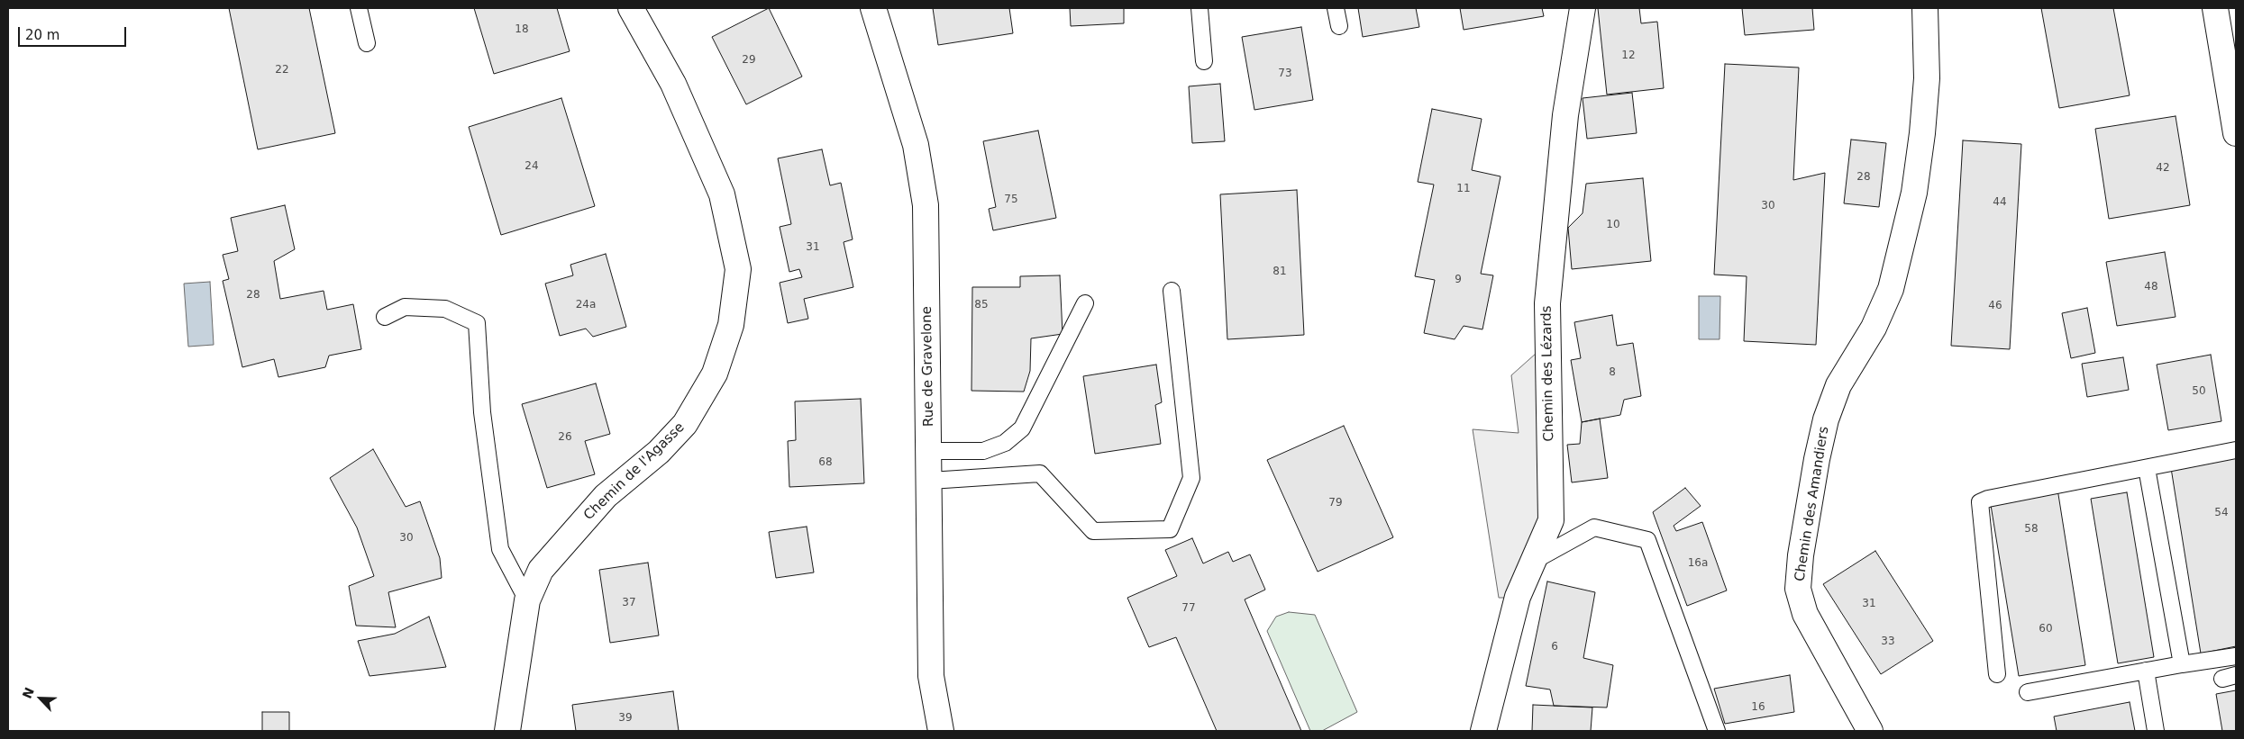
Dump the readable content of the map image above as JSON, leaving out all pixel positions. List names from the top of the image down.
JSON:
{
  "streets": {
    "street": [
      "Rue de Gravelone",
      "Chemin des Lézards",
      "Chemin de l'Agasse",
      "Chemin des Amandiers"
    ]
  },
  "house_numbers": [
    "18",
    "12",
    "29",
    "22",
    "73",
    "24",
    "42",
    "28",
    "11",
    "75",
    "44",
    "30",
    "10",
    "31",
    "81",
    "9",
    "48",
    "28",
    "24a",
    "85",
    "46",
    "8",
    "50",
    "26",
    "68",
    "79",
    "54",
    "58",
    "30",
    "16a",
    "37",
    "31",
    "77",
    "60",
    "33",
    "6",
    "16",
    "39"
  ],
  "scale_bar": "20 m",
  "north": "top left"
}
